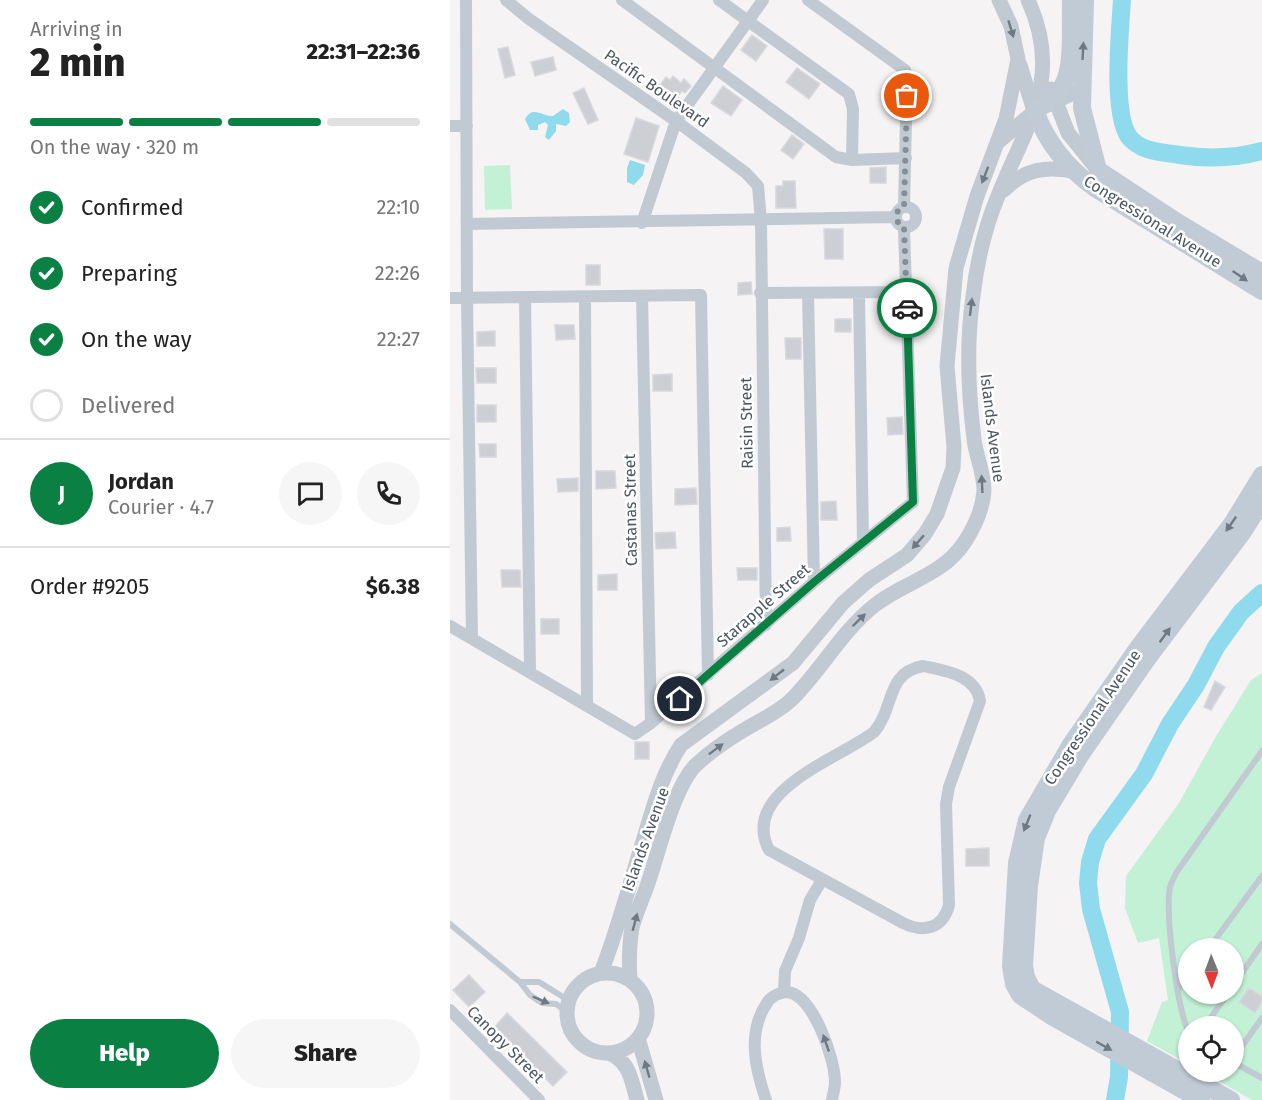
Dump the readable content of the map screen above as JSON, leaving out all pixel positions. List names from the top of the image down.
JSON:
{
  "streets": {
    "main road": ["Congressional Avenue"],
    "street": [
      "Pacific Boulevard",
      "Raisin Street",
      "Islands Avenue",
      "Castanas Street",
      "Starapple Street",
      "Canopy Street"
    ]
  },
  "crossings": [
    ["Pacific Boulevard", "Raisin Street"],
    ["Congressional Avenue", "Islands Avenue"],
    ["Raisin Street", "Starapple Street"],
    ["Castanas Street", "Starapple Street"]
  ],
  "north": "bottom",
  "page": {
    "heading": ["2 min", "Arriving in", "22:31–22:36"],
    "panel": [
      "Jordan",
      "Courier · 4.7",
      "Order #9205",
      "$6.38"
    ],
    "bar": "On the way · 320 m",
    "list": [
      ["Confirmed", "22:10"],
      ["Preparing", "22:26"],
      ["On the way", "22:27"],
      "Delivered"
    ],
    "round": "J",
    "buttons": ["Help", "Share"]
  }
}
